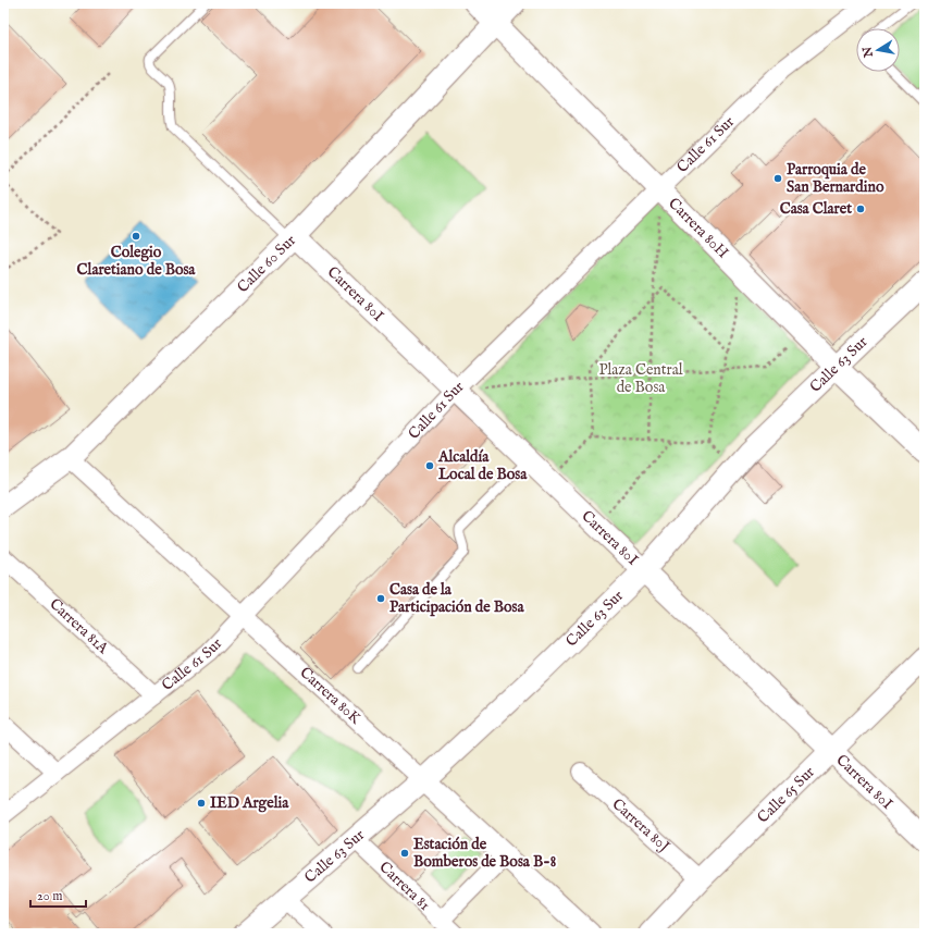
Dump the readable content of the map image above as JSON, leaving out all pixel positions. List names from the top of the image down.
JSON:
{
  "streets": {
    "street": [
      "Calle 61 Sur",
      "Carrera 80H",
      "Calle 60 Sur",
      "Carrera 80I",
      "Calle 63 Sur",
      "Carrera 81A",
      "Carrera 80K",
      "Calle 65 Sur",
      "Carrera 80J",
      "Carrera 81"
    ]
  },
  "crossings": [
    ["Calle 61 Sur", "Carrera 80H"],
    ["Calle 61 Sur", "Carrera 80I"],
    ["Calle 61 Sur", "Carrera 81A"],
    ["Calle 61 Sur", "Carrera 80K"],
    ["Carrera 80H", "Calle 60 Sur"],
    ["Carrera 80H", "Calle 63 Sur"],
    ["Calle 60 Sur", "Carrera 80I"],
    ["Calle 60 Sur", "Carrera 80K"],
    ["Carrera 80I", "Calle 63 Sur"],
    ["Carrera 80I", "Calle 65 Sur"],
    ["Calle 63 Sur", "Carrera 80K"],
    ["Calle 63 Sur", "Carrera 81"],
    ["Calle 65 Sur", "Carrera 80J"]
  ],
  "parks": ["Plaza Central de Bosa"],
  "places": [
    "Parroquia de San Bernardino",
    "Casa Claret",
    "Colegio Claretiano de Bosa",
    "Alcaldía Local de Bosa",
    "Casa de la Participación de Bosa",
    "IED Argelia",
    "Estación de Bomberos de Bosa B-8"
  ],
  "scale_bar": "20 m",
  "north": "left"
}
